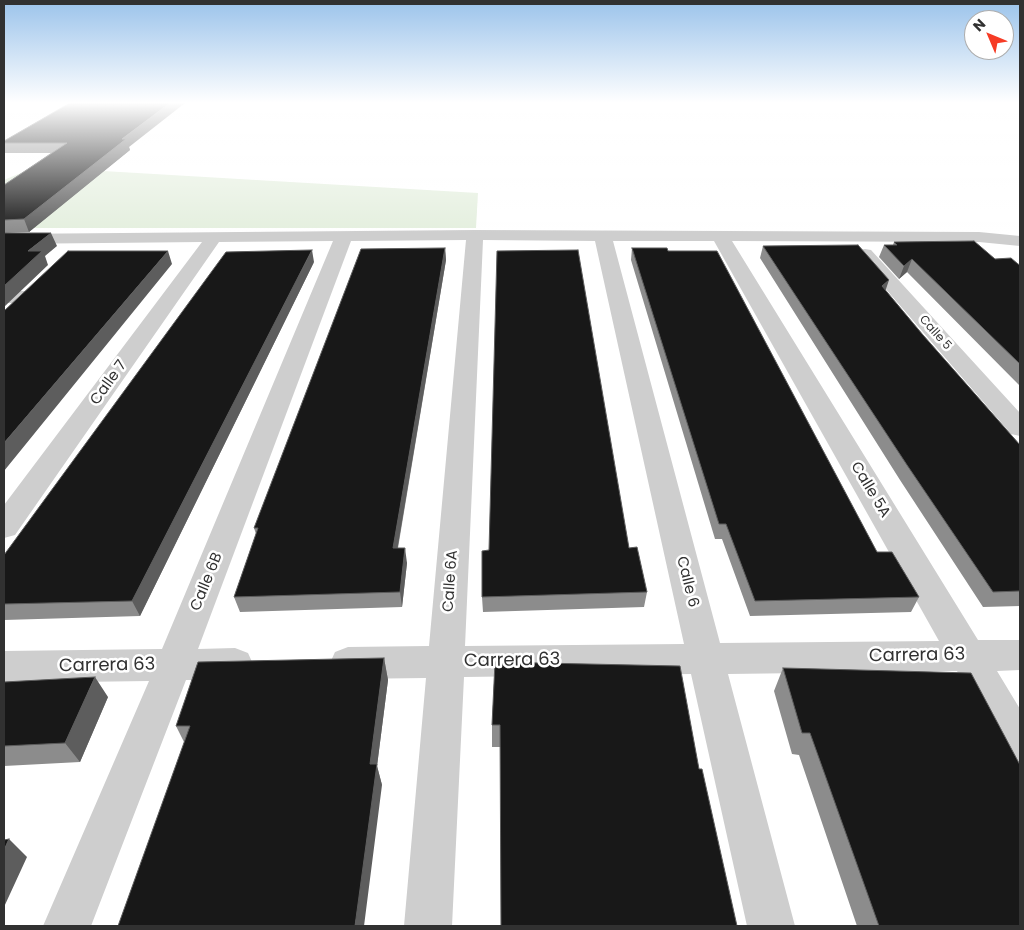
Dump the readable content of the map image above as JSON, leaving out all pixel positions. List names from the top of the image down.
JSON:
{
  "streets": {
    "street": [
      "Calle 5",
      "Calle 7",
      "Calle 5A",
      "Calle 6A",
      "Calle 6B",
      "Calle 6",
      "Carrera 63"
    ]
  },
  "crossings": [
    ["Calle 5A", "Carrera 63"],
    ["Calle 6A", "Carrera 63"],
    ["Calle 6B", "Carrera 63"],
    ["Calle 6", "Carrera 63"]
  ],
  "north": "top left"
}
